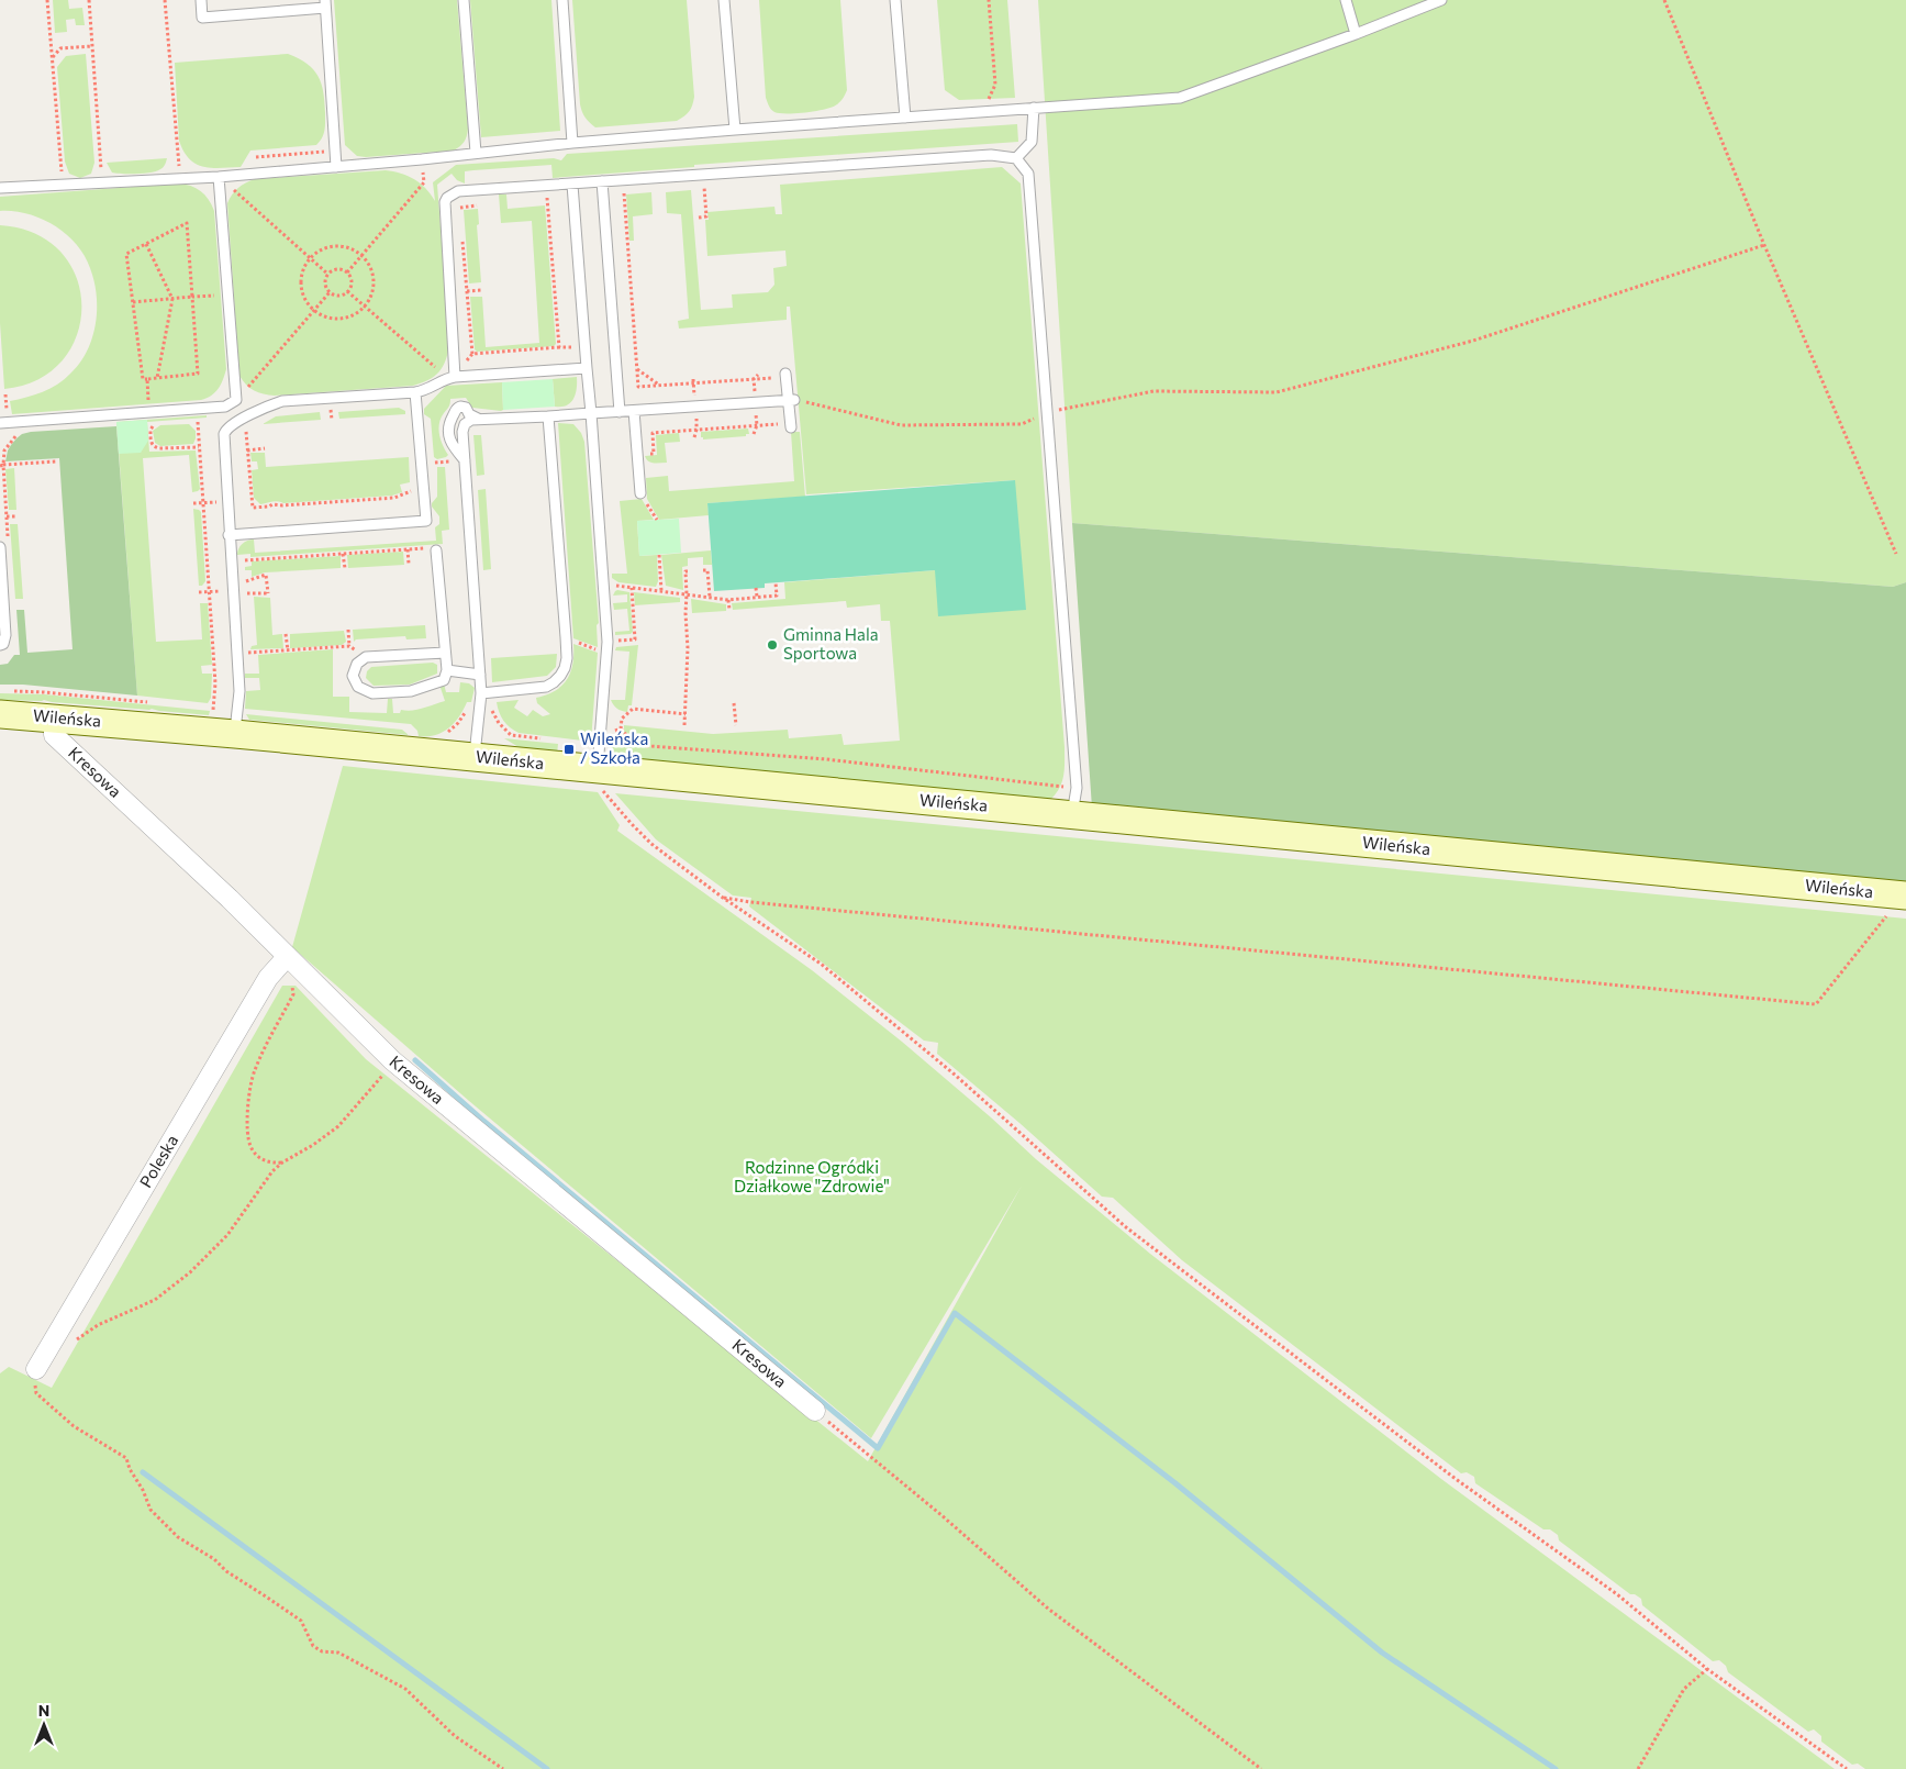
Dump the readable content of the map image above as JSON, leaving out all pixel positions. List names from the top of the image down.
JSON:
{
  "streets": {
    "street": ["Wileńska", "Kresowa", "Poleska"]
  },
  "crossings": [
    ["Wileńska", "Kresowa"],
    ["Kresowa", "Poleska"]
  ],
  "parks": ["Rodzinne Ogródki Działkowe \"Zdrowie\""],
  "places": {
    "other": ["Gminna Hala Sportowa"],
    "transit": ["Wileńska / Szkoła"]
  },
  "north": "top"
}
